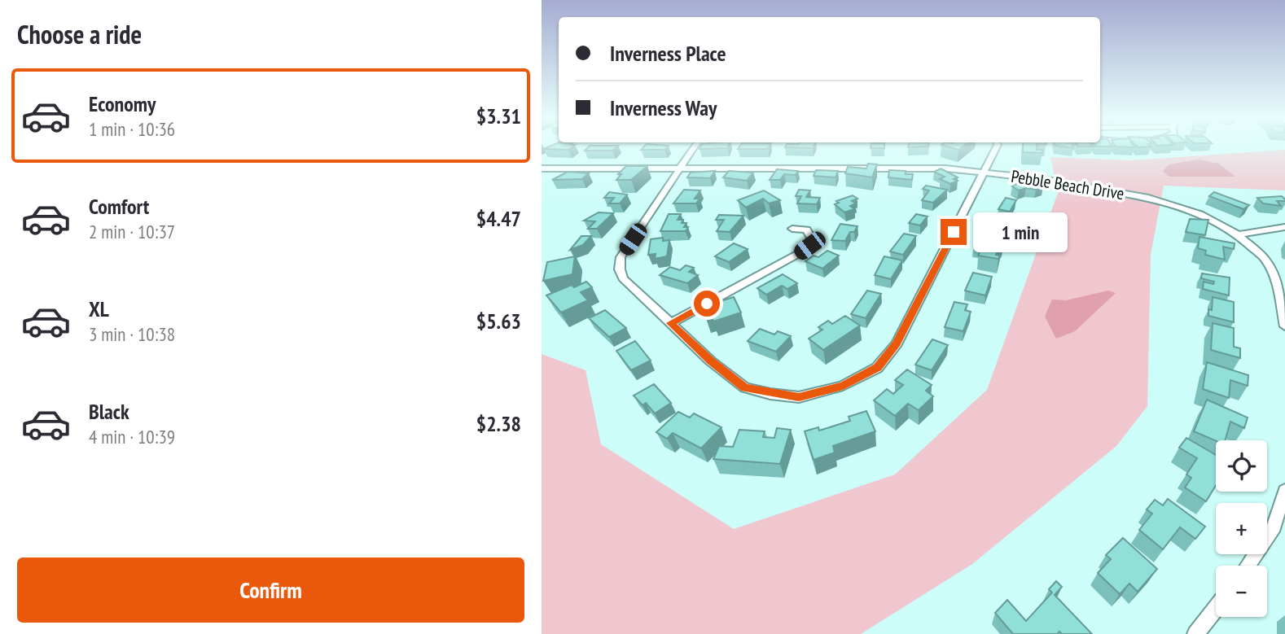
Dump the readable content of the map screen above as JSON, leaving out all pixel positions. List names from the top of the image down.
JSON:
{
  "streets": {
    "street": ["Pebble Beach Drive"]
  },
  "page": {
    "heading": "Choose a ride",
    "banner": ["Inverness Place", "Inverness Way"],
    "list": [
      {
        "name": "Economy",
        "note": "1 min · 10:36",
        "value": "$3.31"
      },
      {
        "name": "Comfort",
        "note": "2 min · 10:37",
        "value": "$4.47"
      },
      {
        "name": "XL",
        "note": "3 min · 10:38",
        "value": "$5.63"
      },
      {
        "name": "Black",
        "note": "4 min · 10:39",
        "value": "$2.38"
      }
    ],
    "bubble": "1 min",
    "map_buttons": ["+", "−"],
    "buttons": "Confirm"
  }
}
